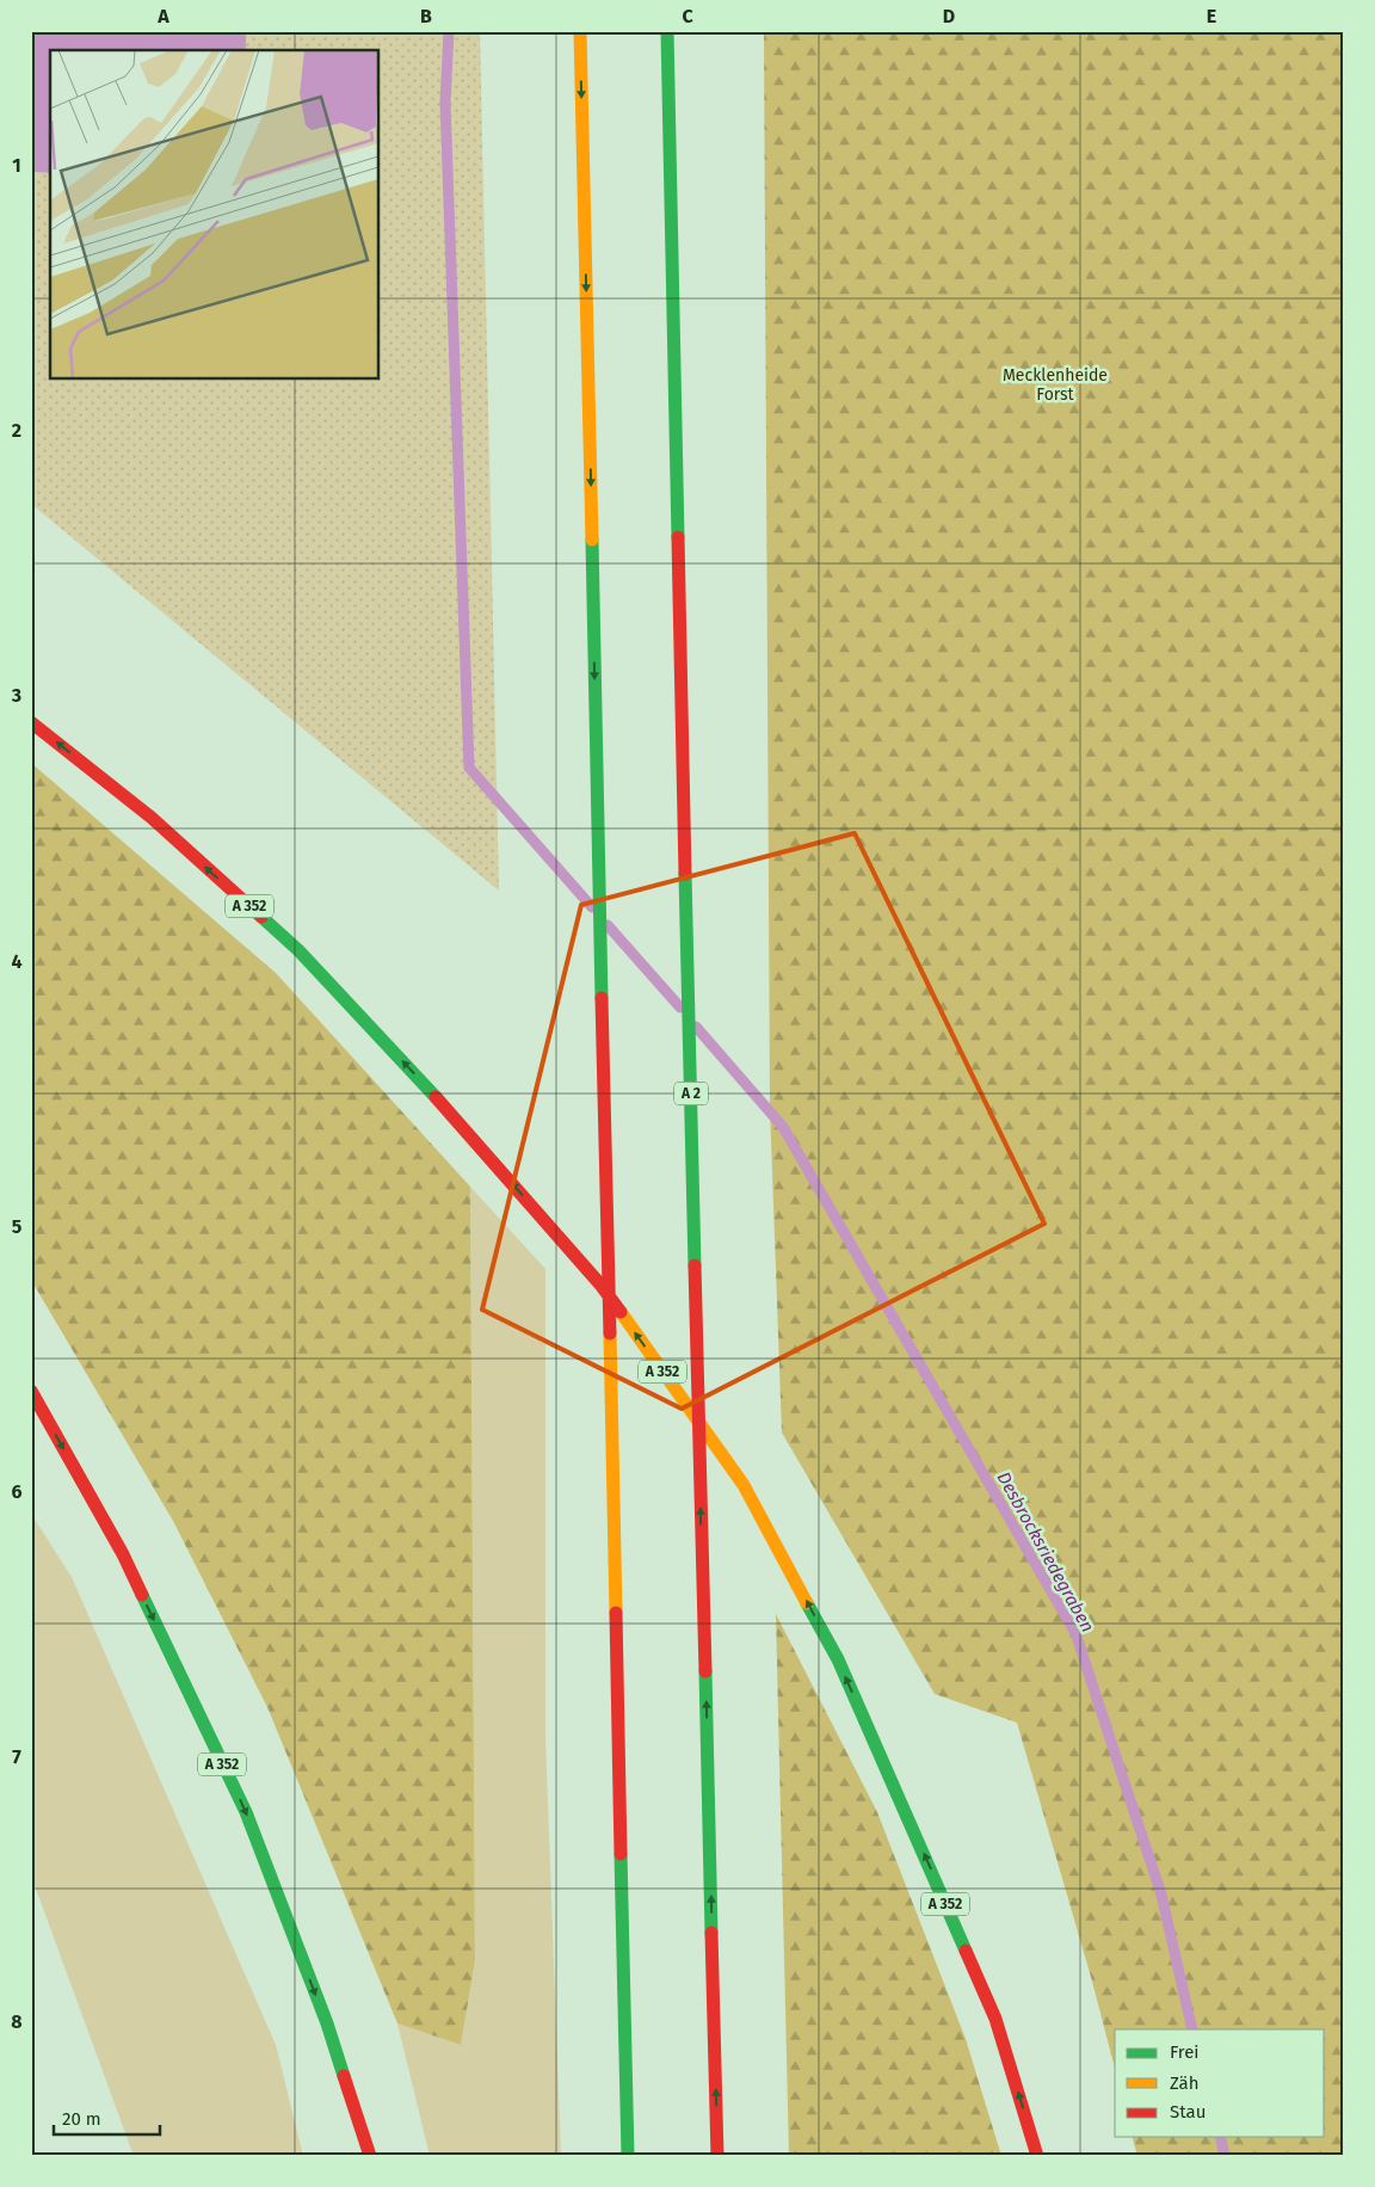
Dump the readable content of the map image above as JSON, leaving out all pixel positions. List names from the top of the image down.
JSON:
{
  "streets": {
    "highway": ["A 352", "A 2"]
  },
  "water": ["Desbrocksriedegraben"],
  "parks": ["Mecklenheide Forst"],
  "legend": ["Frei", "Zäh", "Stau"],
  "scale_bar": "20 m",
  "grid": {
    "columns": [
      "A",
      "B",
      "C",
      "D",
      "E"
    ],
    "rows": [
      "1",
      "2",
      "3",
      "4",
      "5",
      "6",
      "7",
      "8"
    ]
  }
}
